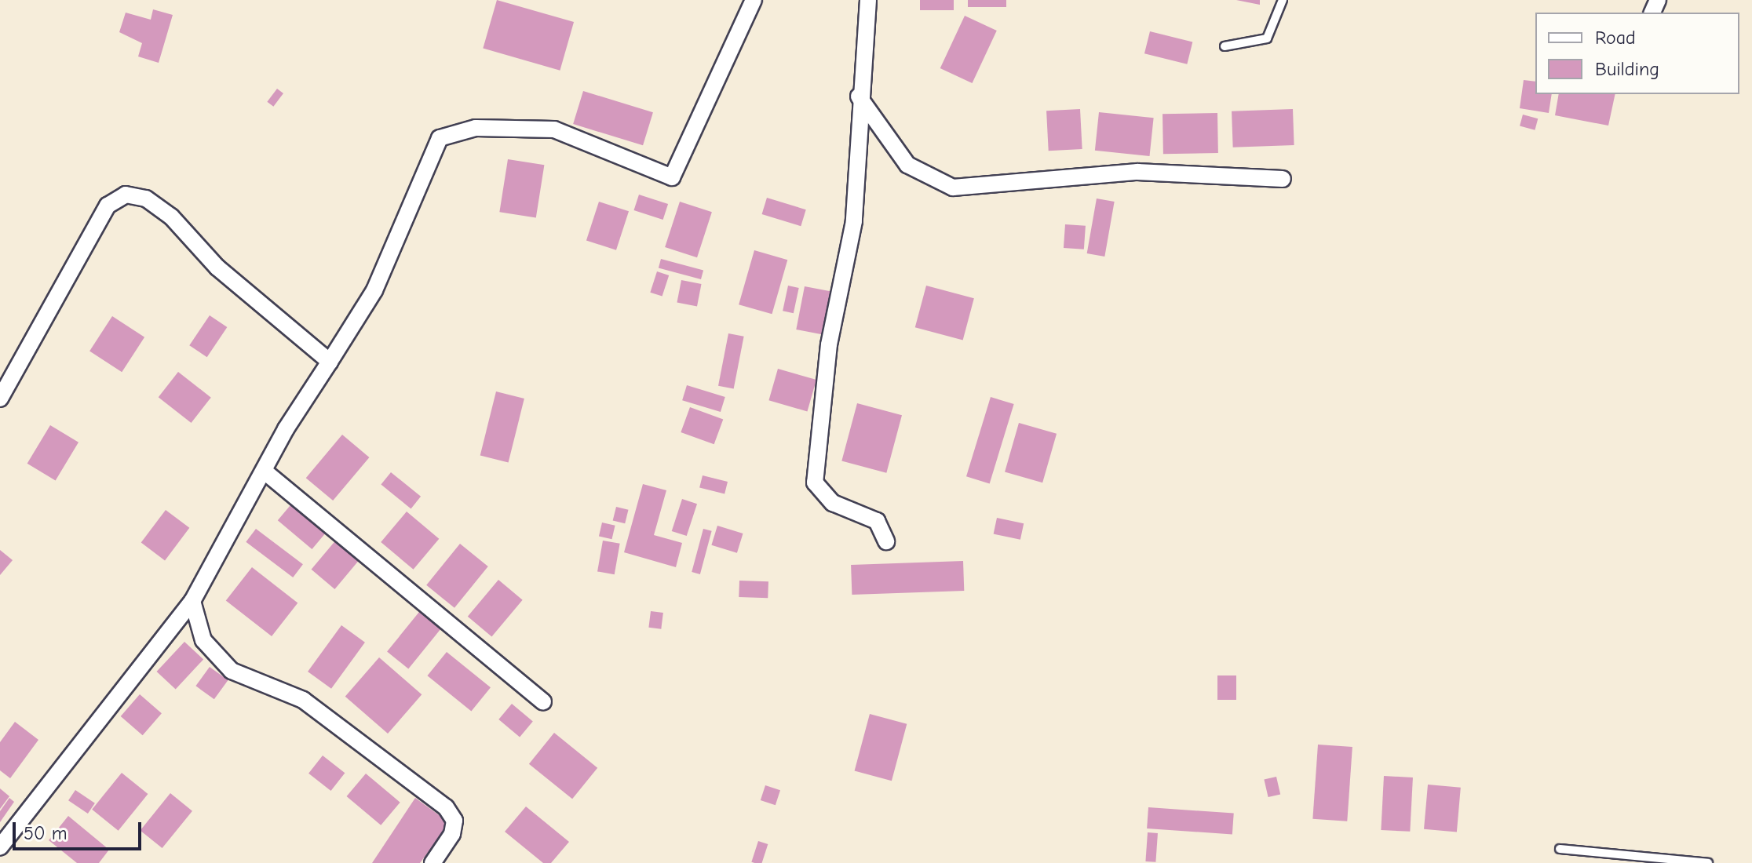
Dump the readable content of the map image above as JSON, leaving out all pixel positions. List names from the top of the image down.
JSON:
{
  "legend": ["Road", "Building"],
  "scale_bar": "50 m"
}
